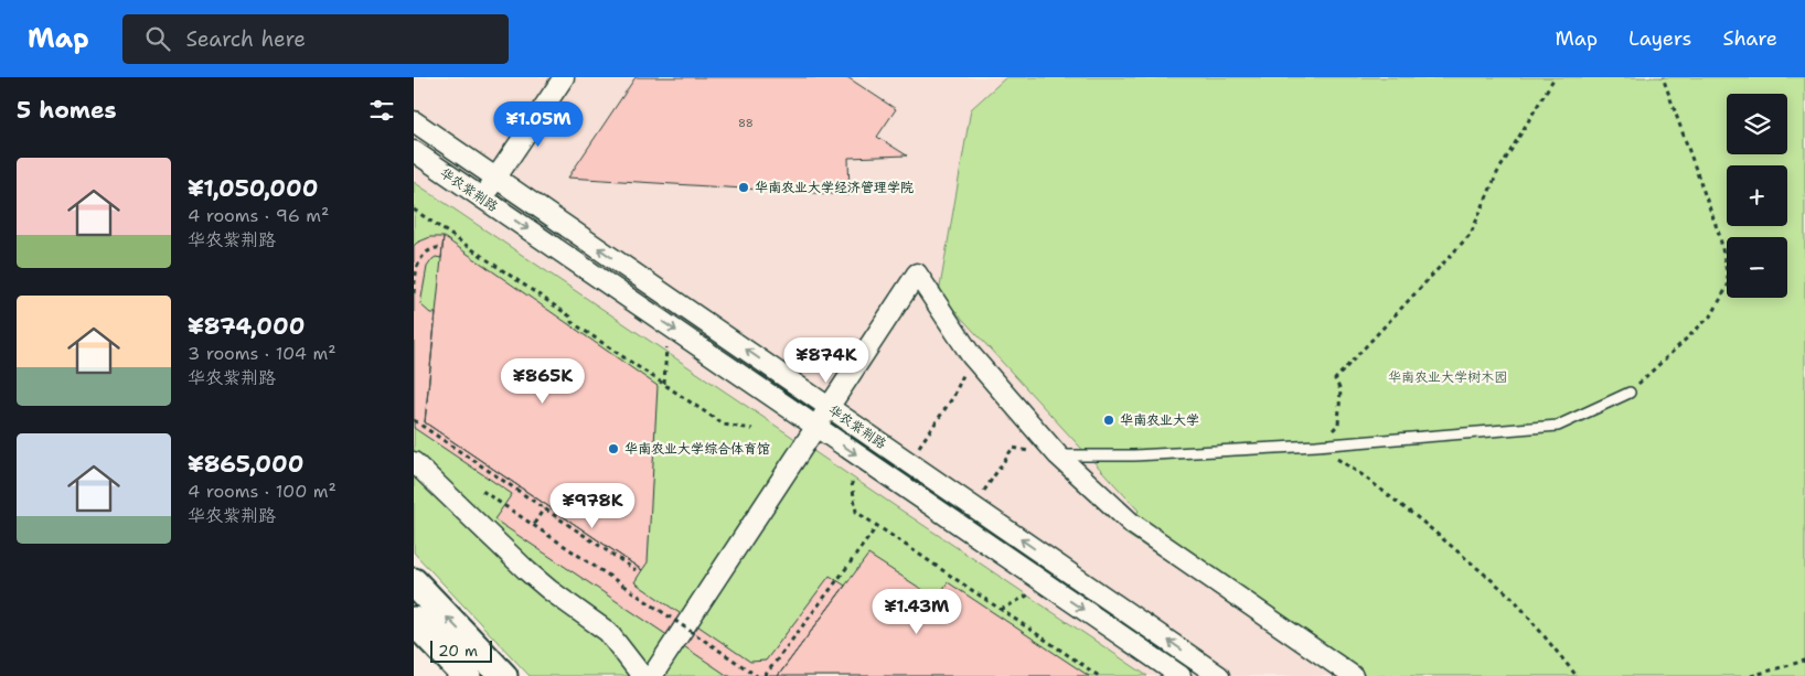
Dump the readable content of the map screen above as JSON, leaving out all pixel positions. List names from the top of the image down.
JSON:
{
  "streets": {
    "street": ["华农紫荆路"]
  },
  "parks": ["华南农业大学树木园"],
  "places": ["华南农业大学经济管理学院", "华南农业大学", "华南农业大学综合体育馆"],
  "house_numbers": ["88"],
  "scale_bar": "20 m",
  "page": {
    "header": "Map",
    "search": "Search here",
    "nav": ["Map", "Layers", "Share"],
    "heading": "5 homes",
    "map_buttons": ["+", "−"],
    "price": [
      "¥1.05M",
      "¥874K",
      "¥865K",
      "¥978K",
      "¥1.43M"
    ],
    "list": [
      {
        "name": "¥1,050,000",
        "note": "4 rooms · 96 m² · 华农紫荆路"
      },
      {
        "name": "¥874,000",
        "note": "3 rooms · 104 m² · 华农紫荆路"
      },
      {
        "name": "¥865,000",
        "note": "4 rooms · 100 m² · 华农紫荆路"
      }
    ],
    "scale": "20 m"
  }
}
